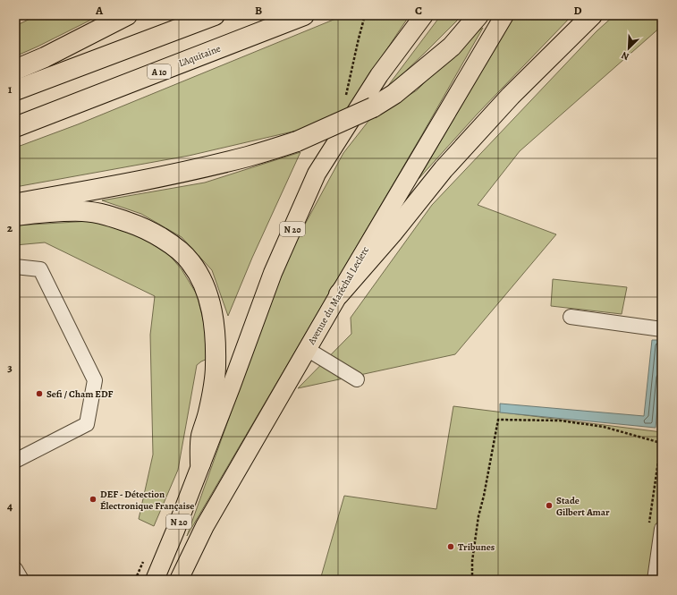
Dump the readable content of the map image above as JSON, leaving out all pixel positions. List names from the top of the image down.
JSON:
{
  "streets": {
    "highway": ["L'Aquitaine", "A 10"],
    "main road": ["N 20", "Avenue du Maréchal Leclerc"]
  },
  "places": [
    "Sefi / Cham EDF",
    "DEF - Détection Électronique Française",
    "Stade Gilbert Amar",
    "Tribunes"
  ],
  "north": "bottom left",
  "grid": {
    "columns": [
      "A",
      "B",
      "C",
      "D"
    ],
    "rows": [
      "1",
      "2",
      "3",
      "4"
    ]
  }
}
